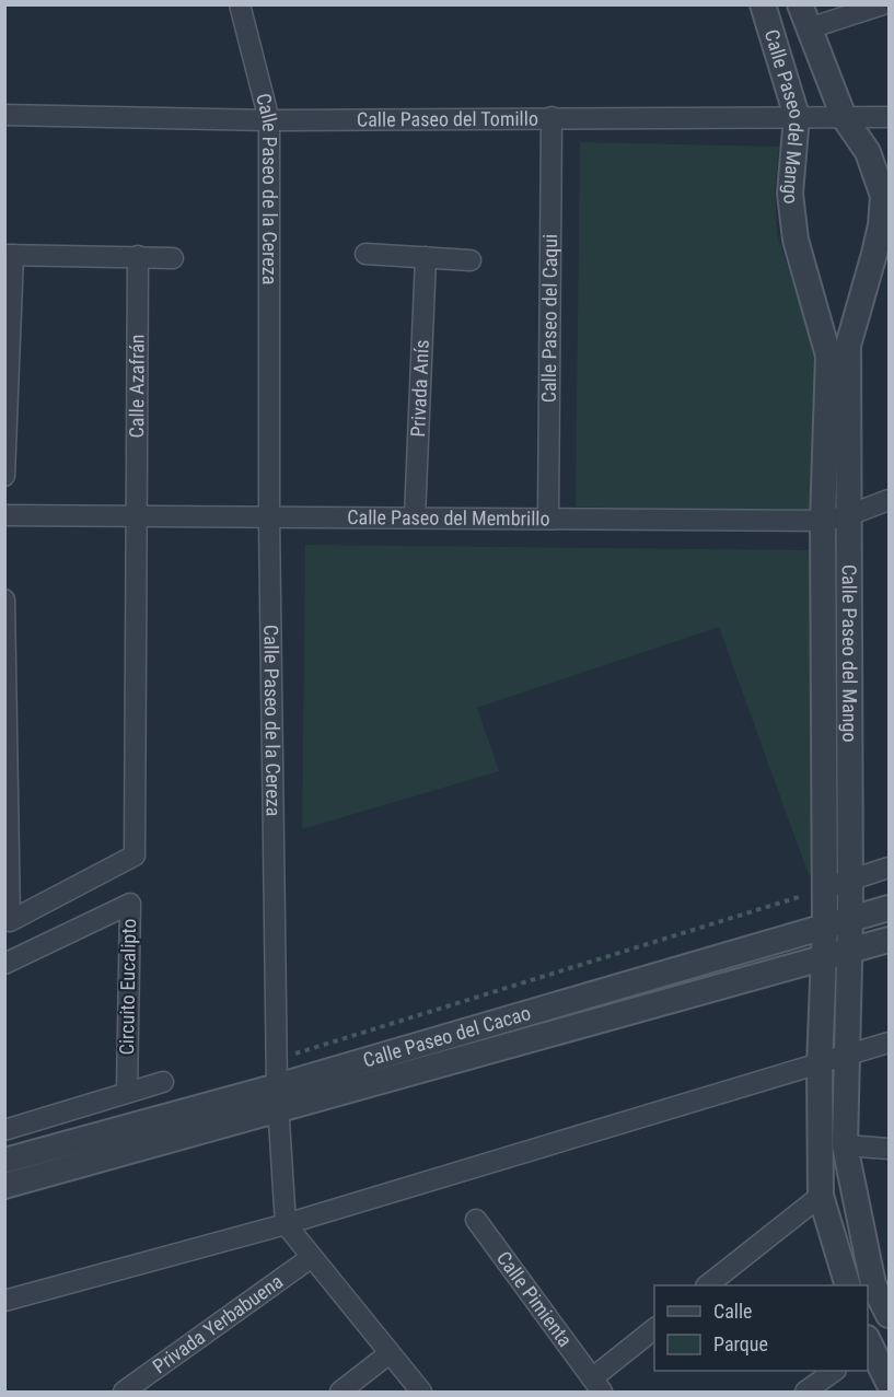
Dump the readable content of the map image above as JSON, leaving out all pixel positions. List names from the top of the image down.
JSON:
{
  "streets": {
    "street": [
      "Calle Paseo del Tomillo",
      "Calle Paseo del Mango",
      "Calle Paseo de la Cereza",
      "Calle Paseo del Caqui",
      "Calle Azafrán",
      "Privada Anís",
      "Calle Paseo del Membrillo",
      "Circuito Eucalipto",
      "Calle Paseo del Cacao",
      "Calle Pimienta",
      "Privada Yerbabuena"
    ]
  },
  "crossings": [
    ["Calle Paseo del Tomillo", "Calle Paseo del Mango"],
    ["Calle Paseo del Tomillo", "Calle Paseo de la Cereza"],
    ["Calle Paseo del Tomillo", "Calle Paseo del Caqui"],
    ["Calle Paseo del Mango", "Calle Paseo del Membrillo"],
    ["Calle Paseo del Mango", "Calle Paseo del Cacao"],
    ["Calle Paseo de la Cereza", "Calle Paseo del Membrillo"],
    ["Calle Paseo de la Cereza", "Calle Paseo del Cacao"],
    ["Calle Paseo del Caqui", "Calle Paseo del Membrillo"],
    ["Calle Azafrán", "Calle Paseo del Membrillo"],
    ["Privada Anís", "Calle Paseo del Membrillo"]
  ],
  "legend": ["Calle", "Parque"]
}
